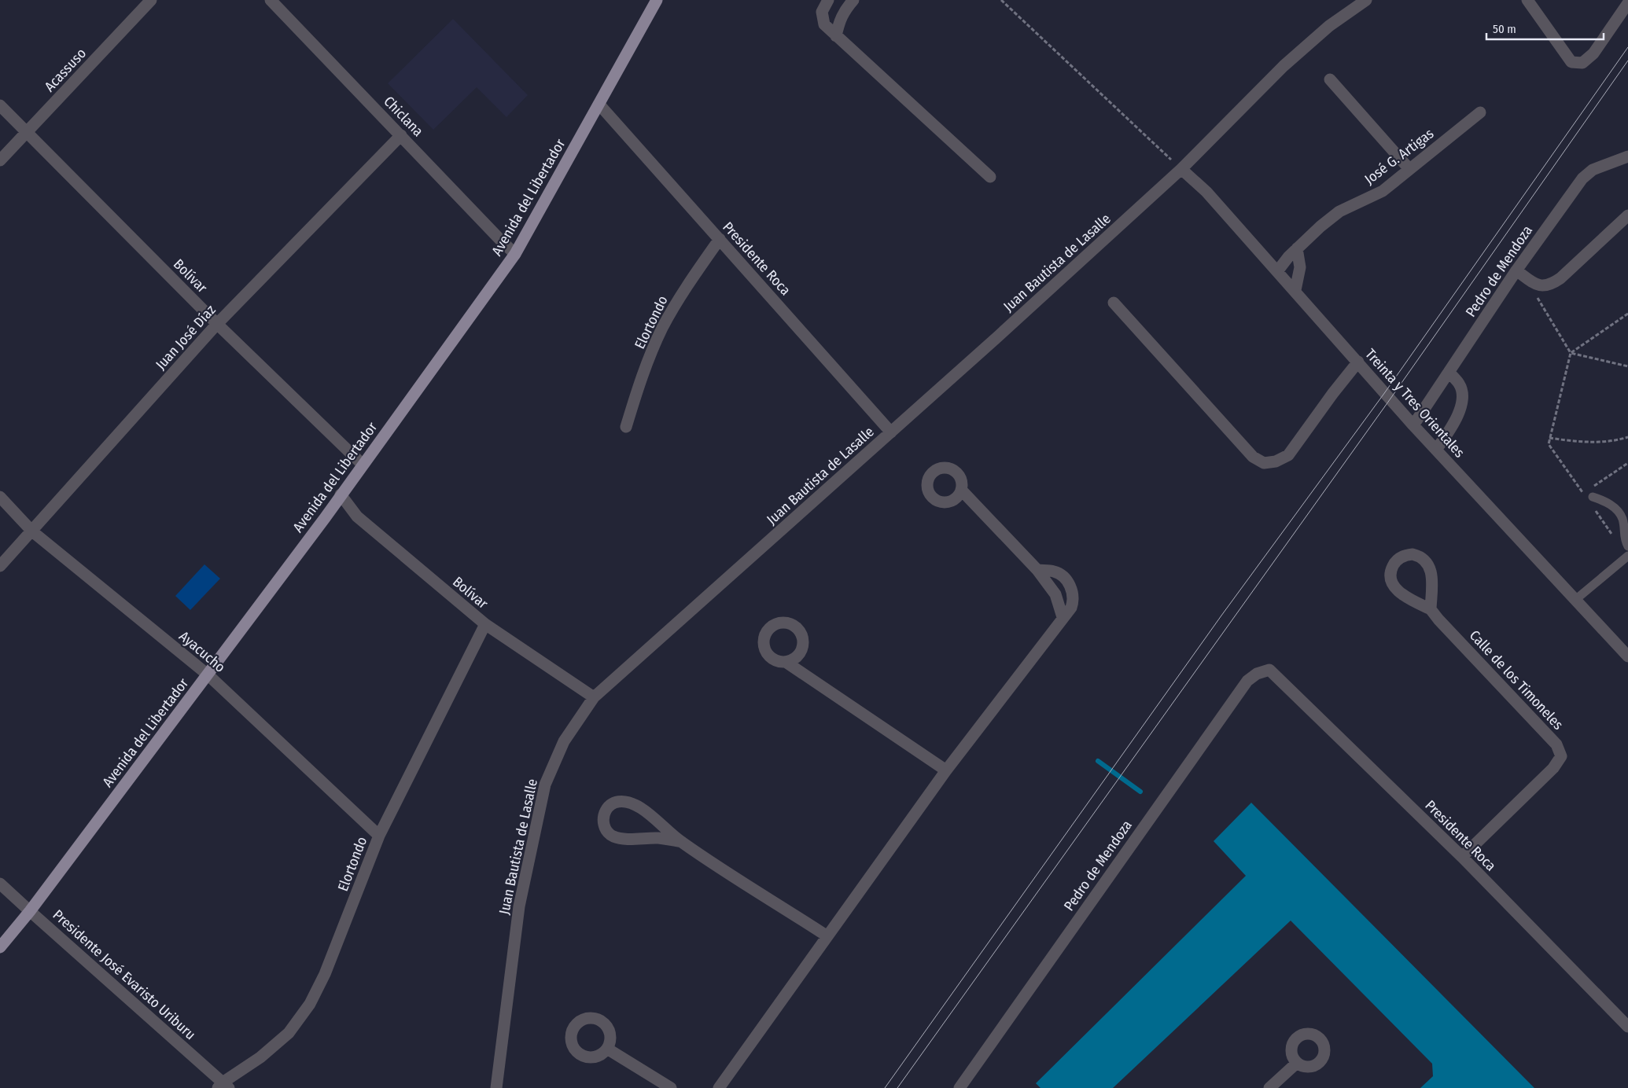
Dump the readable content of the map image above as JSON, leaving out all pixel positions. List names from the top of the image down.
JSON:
{
  "streets": {
    "main road": ["Avenida del Libertador"],
    "street": [
      "Acassuso",
      "Chiclana",
      "José G. Artigas",
      "Presidente Roca",
      "Juan Bautista de Lasalle",
      "Pedro de Mendoza",
      "Bolívar",
      "Elortondo",
      "Juan José Díaz",
      "Treinta y Tres Orientales",
      "Ayacucho",
      "Calle de los Timoneles",
      "Presidente José Evaristo Uriburu"
    ]
  },
  "crossings": [
    ["Acassuso", "Bolívar"],
    ["Chiclana", "Avenida del Libertador"],
    ["Chiclana", "Juan José Díaz"],
    ["José G. Artigas", "Treinta y Tres Orientales"],
    ["Avenida del Libertador", "Presidente Roca"],
    ["Avenida del Libertador", "Bolívar"],
    ["Avenida del Libertador", "Ayacucho"],
    ["Avenida del Libertador", "Presidente José Evaristo Uriburu"],
    ["Presidente Roca", "Juan Bautista de Lasalle"],
    ["Presidente Roca", "Pedro de Mendoza"],
    ["Presidente Roca", "Elortondo"],
    ["Presidente Roca", "Calle de los Timoneles"],
    ["Juan Bautista de Lasalle", "Bolívar"],
    ["Juan Bautista de Lasalle", "Treinta y Tres Orientales"],
    ["Pedro de Mendoza", "Treinta y Tres Orientales"],
    ["Bolívar", "Elortondo"],
    ["Bolívar", "Juan José Díaz"],
    ["Elortondo", "Ayacucho"],
    ["Elortondo", "Presidente José Evaristo Uriburu"],
    ["Juan José Díaz", "Ayacucho"]
  ],
  "scale_bar": "50 m"
}
